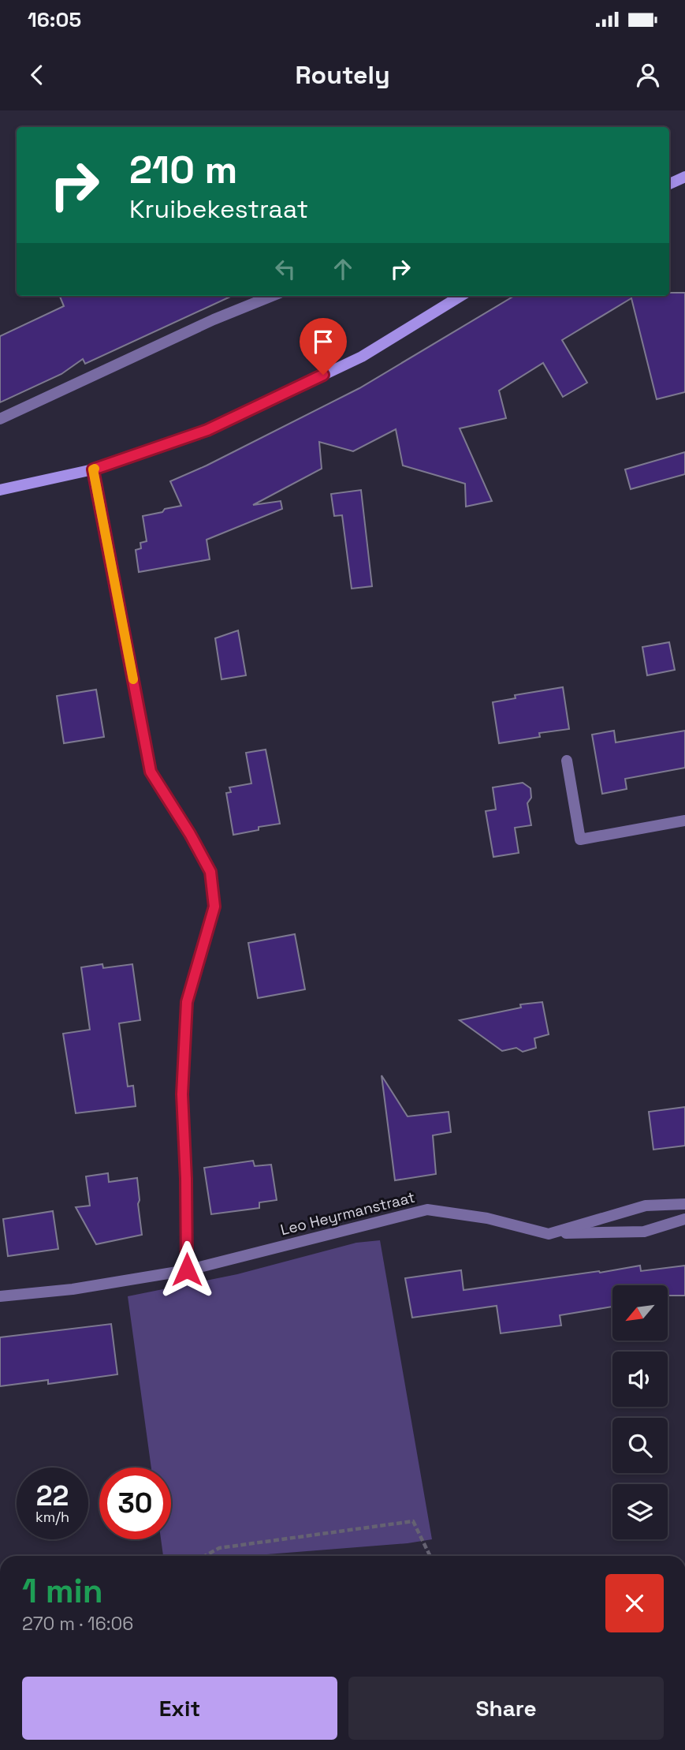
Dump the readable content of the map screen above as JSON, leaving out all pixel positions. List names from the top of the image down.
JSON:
{
  "streets": {
    "street": ["Leo Heyrmanstraat"]
  },
  "north": "bottom left",
  "page": {
    "status": "16:05",
    "header": "Routely",
    "turn": ["210 m", "Kruibekestraat"],
    "speed": "22 km/h",
    "limit": "30",
    "heading": ["1 min", "270 m · 16:06"],
    "buttons": ["Exit", "Share"]
  }
}
